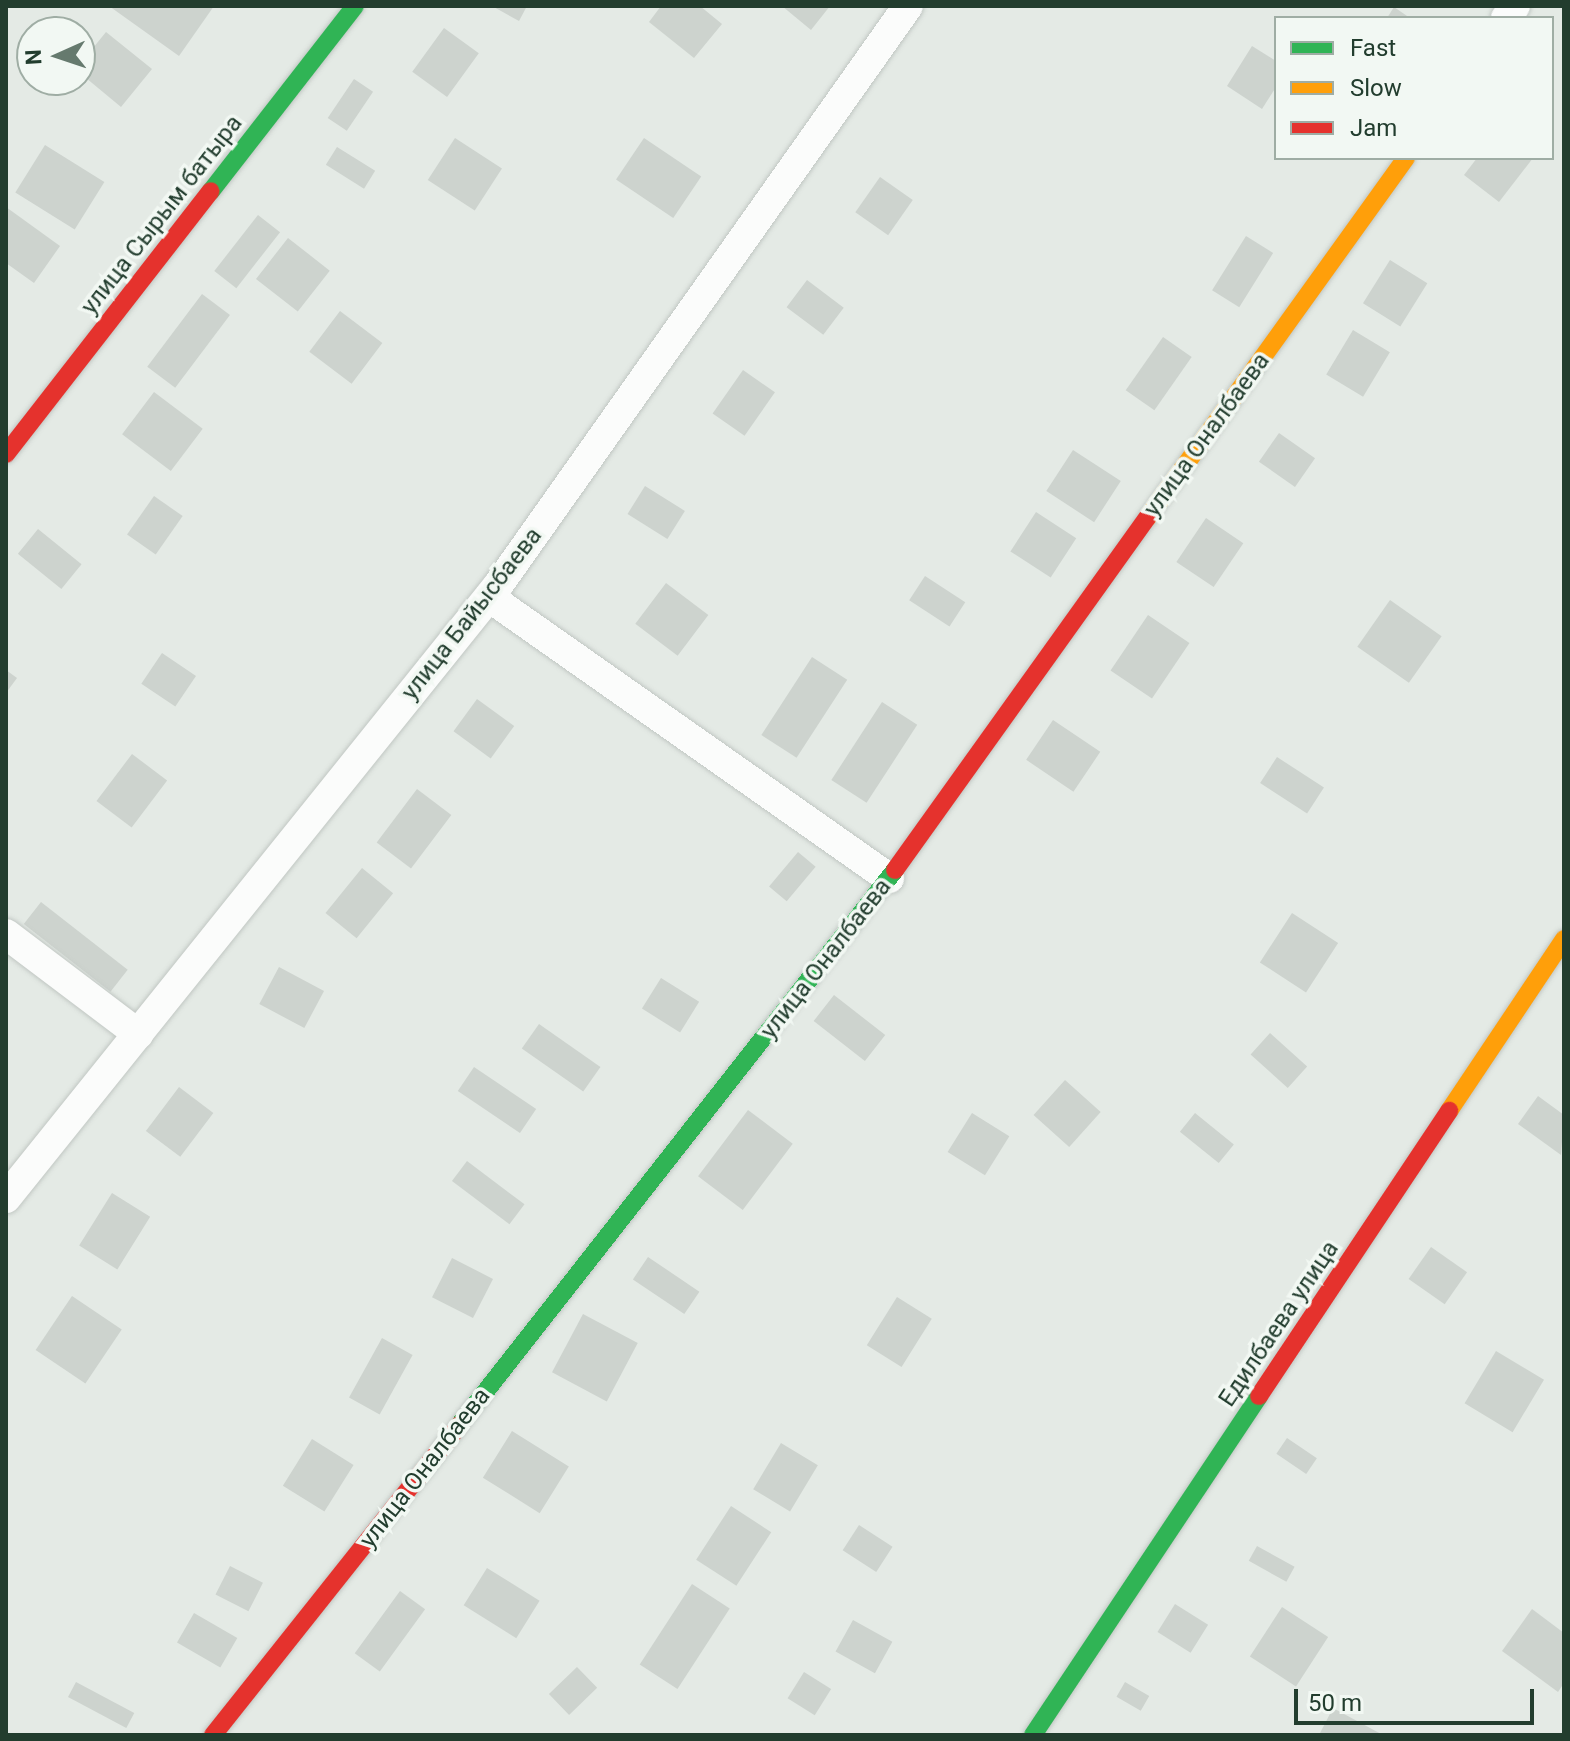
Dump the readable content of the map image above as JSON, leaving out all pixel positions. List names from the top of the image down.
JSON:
{
  "streets": {
    "street": [
      "улица Сырым батыра",
      "улица Оналбаева",
      "улица Байысбаева",
      "Едилбаева улица"
    ]
  },
  "legend": ["Fast", "Slow", "Jam"],
  "scale_bar": "50 m",
  "north": "left"
}
